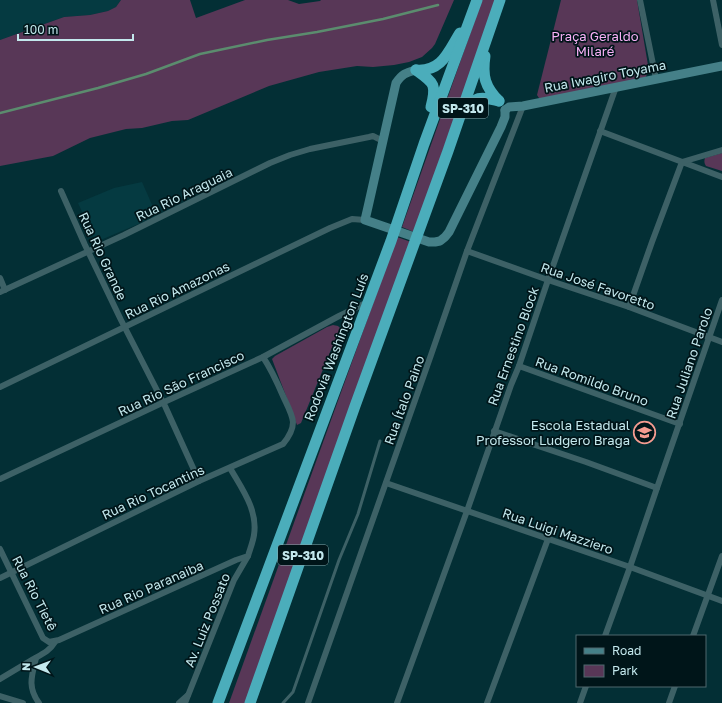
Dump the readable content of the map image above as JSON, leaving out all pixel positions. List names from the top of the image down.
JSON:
{
  "streets": {
    "highway": ["SP-310", "Rodovia Washington Luís"],
    "street": [
      "Rua Iwagiro Toyama",
      "Rua Rio Araguaia",
      "Rua Rio Grande",
      "Rua José Favoretto",
      "Rua Rio Amazonas",
      "Rua Ernestino Block",
      "Rua Juliano Parolo",
      "Rua Romildo Bruno",
      "Rua Rio São Francisco",
      "Rua Ítalo Paino",
      "Rua Rio Tocantins",
      "Rua Luigi Mazziero",
      "Rua Rio Paranaiba",
      "Rua Rio Tietê",
      "Av. Luiz Possato"
    ]
  },
  "crossings": [
    ["Rua Iwagiro Toyama", "Rua Ernestino Block"],
    ["Rua Iwagiro Toyama", "Rua Ítalo Paino"],
    ["Rua Rio Araguaia", "Rua Rio Grande"],
    ["Rua Rio Grande", "Rua Rio Amazonas"],
    ["Rua Rio Grande", "Rua Rio São Francisco"],
    ["Rua Rio Grande", "Rua Rio Tocantins"],
    ["Rua José Favoretto", "Rua Ernestino Block"],
    ["Rua José Favoretto", "Rua Juliano Parolo"],
    ["Rua José Favoretto", "Rua Ítalo Paino"],
    ["Rua Ernestino Block", "Rua Romildo Bruno"],
    ["Rua Ernestino Block", "Rua Luigi Mazziero"],
    ["Rodovia Washington Luís", "Rua Rio São Francisco"],
    ["Rua Juliano Parolo", "Rua Romildo Bruno"],
    ["Rua Juliano Parolo", "Rua Luigi Mazziero"],
    ["Rua Rio São Francisco", "Rua Rio Tocantins"],
    ["Rua Ítalo Paino", "Rua Luigi Mazziero"],
    ["Rua Rio Tocantins", "Rua Rio Tietê"],
    ["Rua Rio Paranaiba", "Rua Rio Tietê"],
    ["Rua Rio Paranaiba", "Av. Luiz Possato"]
  ],
  "parks": ["Praça Geraldo Milaré"],
  "places": {
    "school or university": ["Escola Estadual Professor Ludgero Braga"]
  },
  "legend": ["Road", "Park"],
  "scale_bar": "100 m",
  "north": "left"
}
